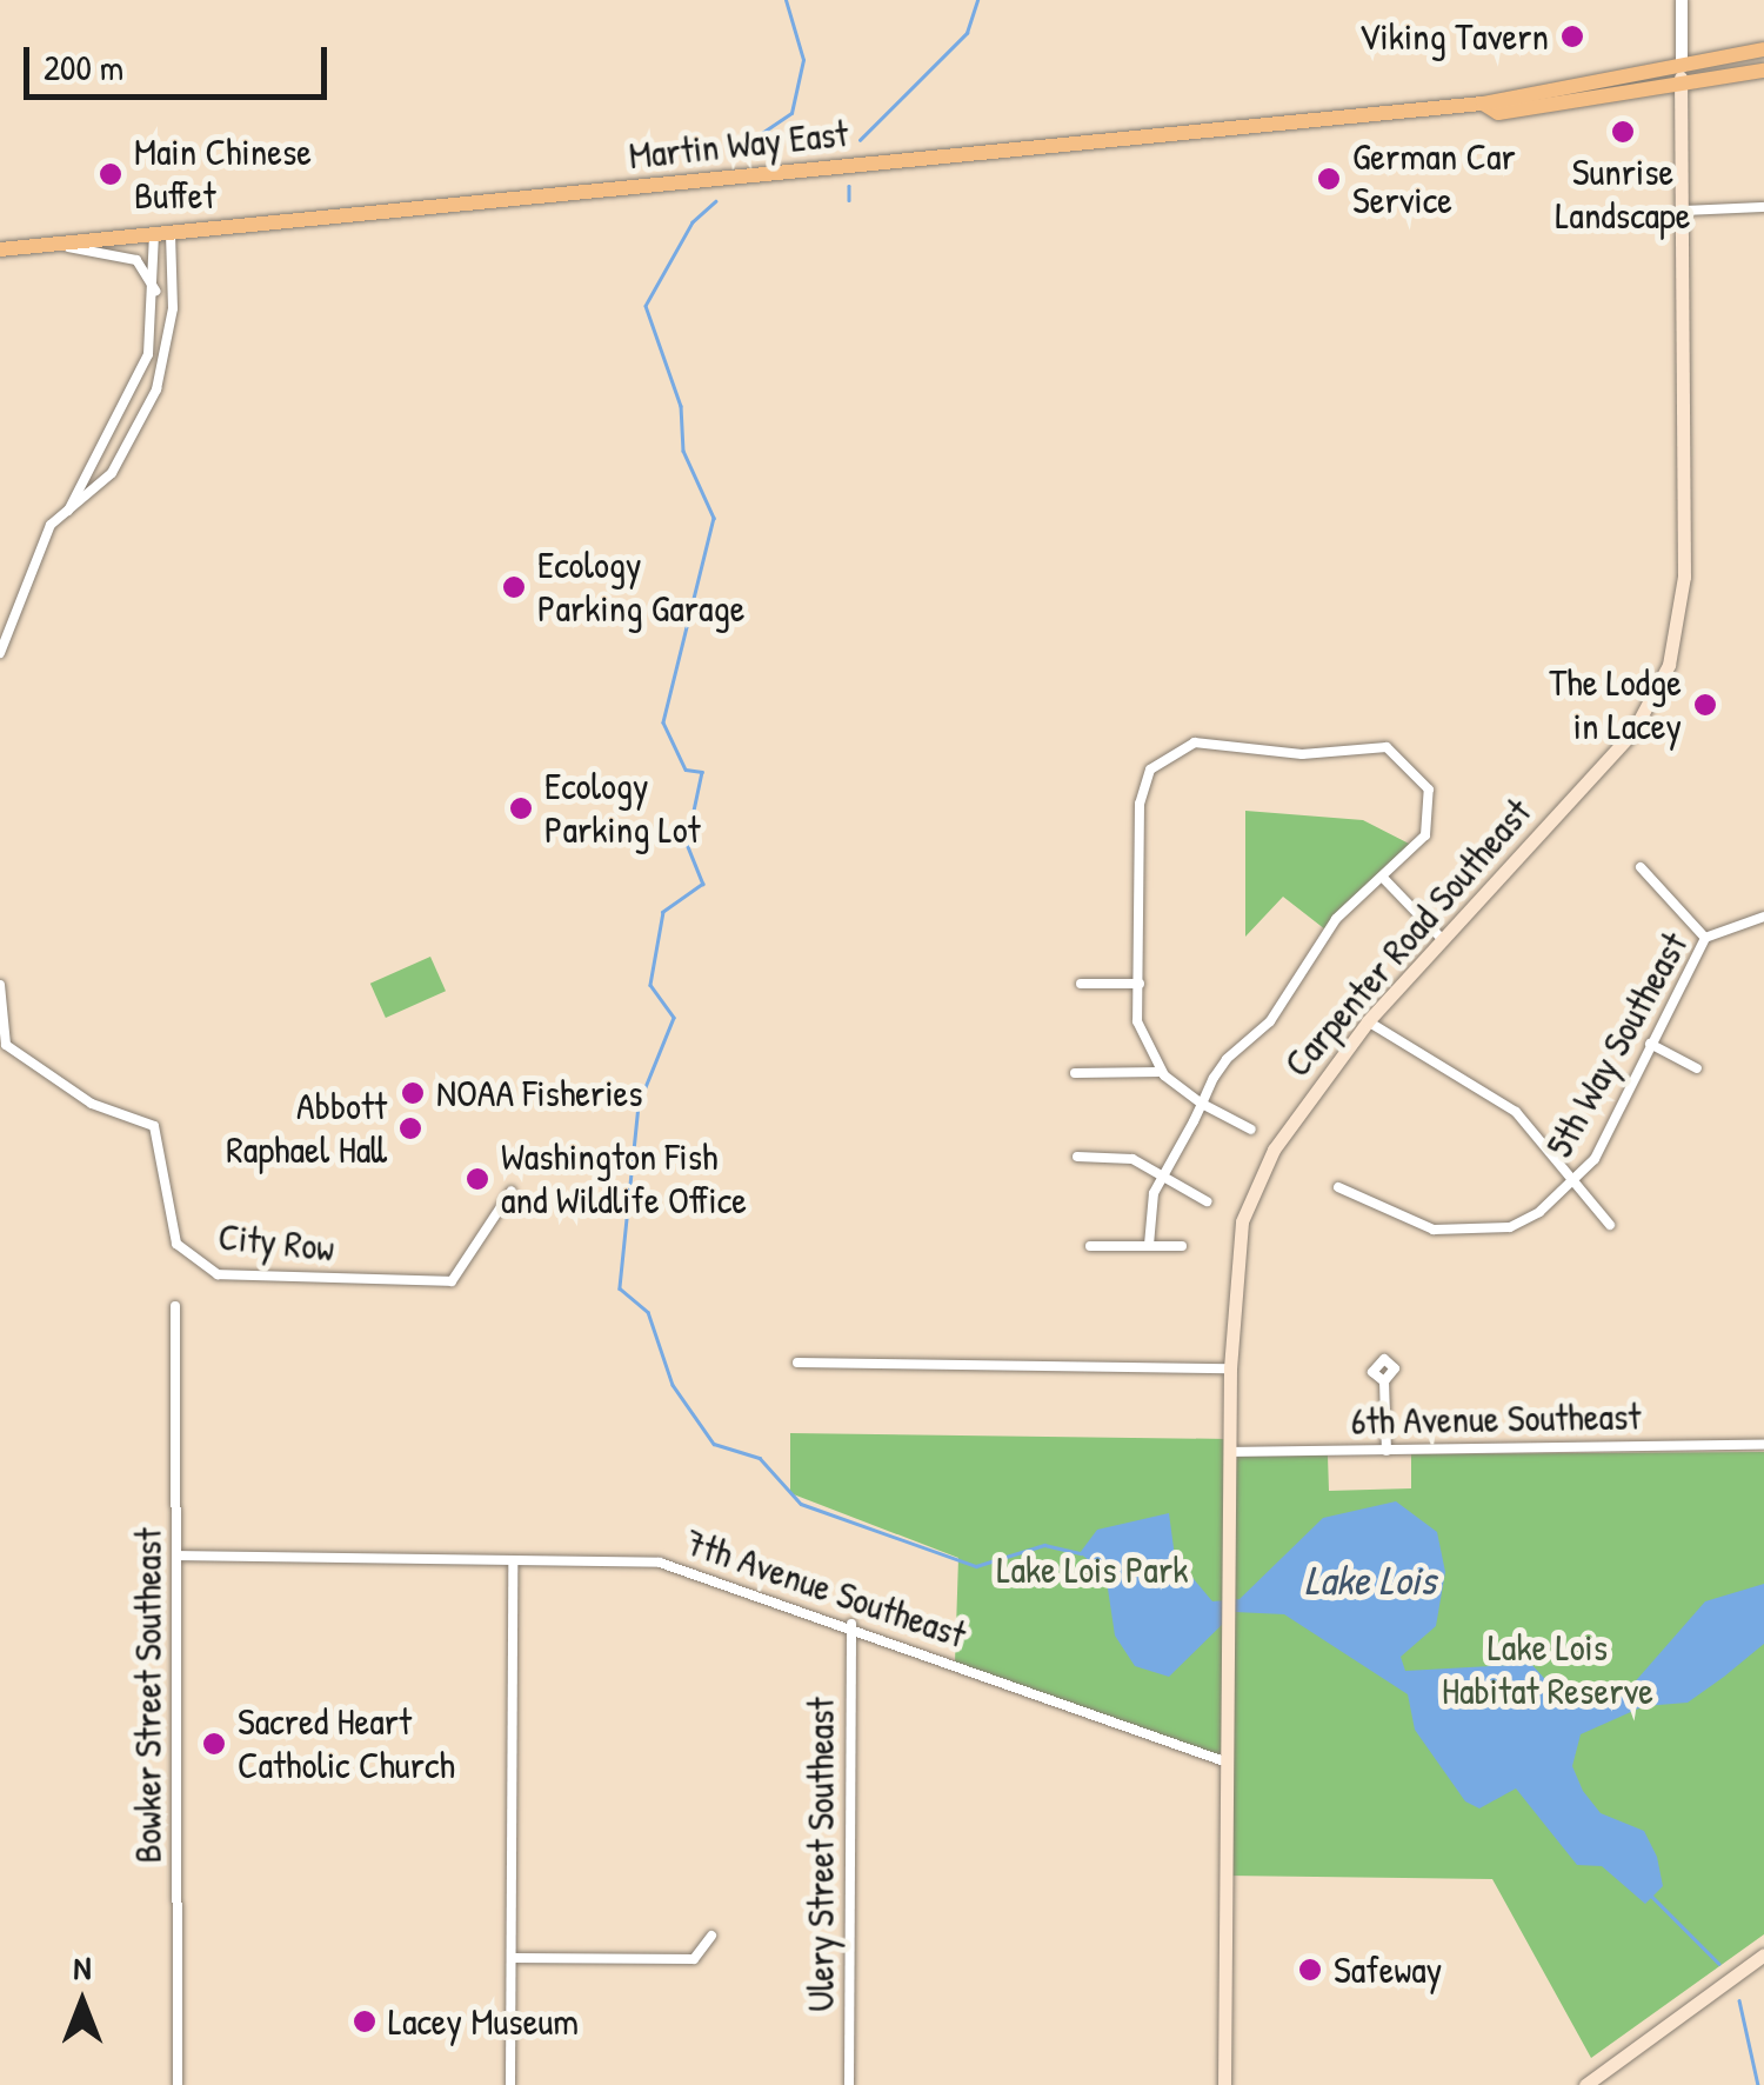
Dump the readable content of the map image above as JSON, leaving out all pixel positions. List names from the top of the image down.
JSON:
{
  "streets": {
    "main road": ["Martin Way East", "Carpenter Road Southeast"],
    "street": [
      "5th Way Southeast",
      "City Row",
      "6th Avenue Southeast",
      "7th Avenue Southeast",
      "Bowker Street Southeast",
      "Ulery Street Southeast"
    ]
  },
  "crossings": [
    ["Martin Way East", "Carpenter Road Southeast"],
    ["Carpenter Road Southeast", "5th Way Southeast"],
    ["Carpenter Road Southeast", "6th Avenue Southeast"],
    ["Carpenter Road Southeast", "7th Avenue Southeast"],
    ["7th Avenue Southeast", "Bowker Street Southeast"],
    ["7th Avenue Southeast", "Ulery Street Southeast"]
  ],
  "water": ["Lake Lois"],
  "parks": ["Lake Lois Park", "Lake Lois Habitat Reserve"],
  "places": [
    "Viking Tavern",
    "Sunrise Landscape",
    "Main Chinese Buffet",
    "German Car Service",
    "Ecology Parking Garage",
    "The Lodge in Lacey",
    "Ecology Parking Lot",
    "NOAA Fisheries",
    "Abbott Raphael Hall",
    "Washington Fish and Wildlife Office",
    "Sacred Heart Catholic Church",
    "Safeway",
    "Lacey Museum"
  ],
  "scale_bar": "200 m",
  "north": "top"
}
